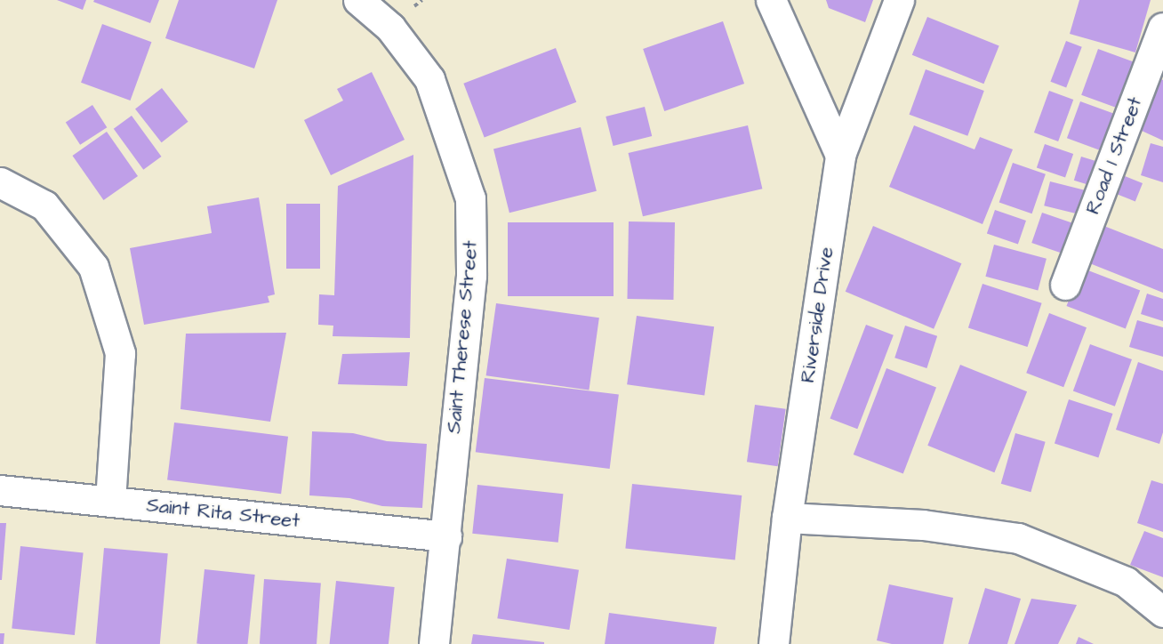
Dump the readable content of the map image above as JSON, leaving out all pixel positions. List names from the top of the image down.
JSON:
{
  "streets": {
    "street": [
      "Road 1 Street",
      "Riverside Drive",
      "Saint Therese Street",
      "Saint Rita Street"
    ]
  },
  "crossings": [
    ["Saint Therese Street", "Saint Rita Street"]
  ]
}
